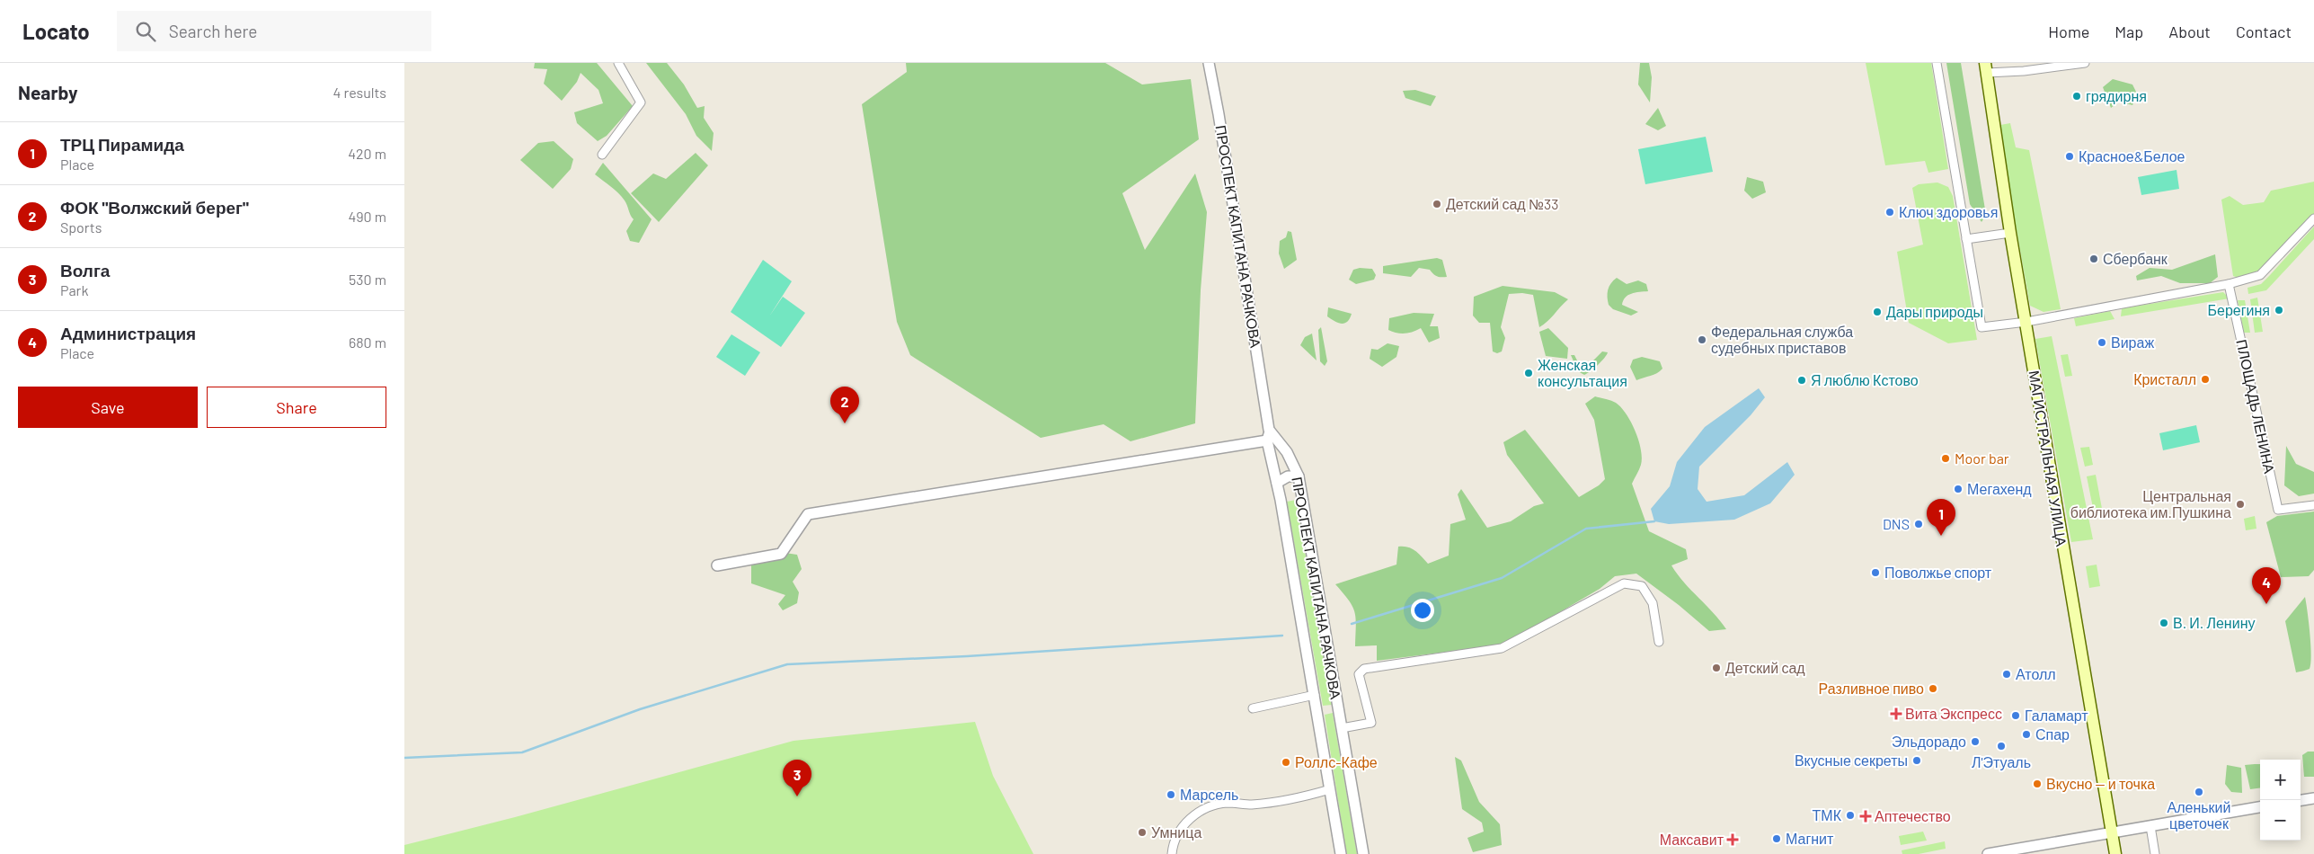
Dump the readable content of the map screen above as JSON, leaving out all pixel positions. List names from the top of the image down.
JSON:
{
  "streets": {
    "main road": ["МАГИСТРАЛЬНАЯ УЛИЦА"],
    "street": ["ПРОСПЕКТ КАПИТАНА РАЧКОВА", "ПЛОЩАДЬ ЛЕНИНА"]
  },
  "places": {
    "other": [
      "грядирня",
      "Красное&Белое",
      "Детский сад №33",
      "Ключ здоровья",
      "Сбербанк",
      "Берегиня",
      "Дары природы",
      "Федеральная служба судебных приставов",
      "Вираж",
      "Женская консультация",
      "Кристалл",
      "Я люблю Кстово",
      "Moor bar",
      "Мегахенд",
      "Центральная библиотека им.Пушкина",
      "DNS",
      "Поволжье спорт",
      "В. И. Ленину",
      "Детский сад",
      "Атолл",
      "Разливное пиво",
      "Галамарт",
      "Спар",
      "Эльдорадо",
      "Л'Этуаль",
      "Вкусные секреты",
      "Роллс-Кафе",
      "Вкусно — и точка",
      "Аленький цветочек",
      "Марсель",
      "ТМК",
      "Умница",
      "Магнит"
    ],
    "health": ["Вита Экспресс", "Аптечество", "Максавит"]
  },
  "page": {
    "header": "Locato",
    "search": "Search here",
    "nav": [
      "Home",
      "Map",
      "About",
      "Contact"
    ],
    "heading": ["Nearby", "4 results"],
    "list": [
      {
        "mark": "1",
        "name": "ТРЦ Пирамида",
        "note": "Place",
        "value": "420 m"
      },
      {
        "mark": "2",
        "name": "ФОК \"Волжский берег\"",
        "note": "Sports",
        "value": "490 m"
      },
      {
        "mark": "3",
        "name": "Волга",
        "note": "Park",
        "value": "530 m"
      },
      {
        "mark": "4",
        "name": "Администрация",
        "note": "Place",
        "value": "680 m"
      }
    ],
    "buttons": ["Save", "Share"],
    "pins": [
      "2",
      "1",
      "4",
      "3"
    ],
    "map_buttons": ["+", "−"]
  }
}
